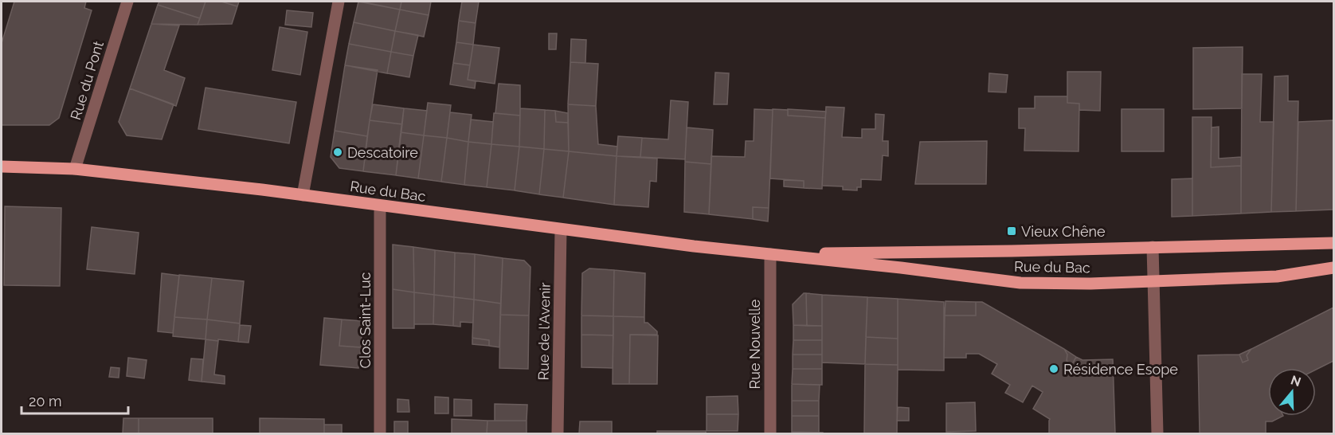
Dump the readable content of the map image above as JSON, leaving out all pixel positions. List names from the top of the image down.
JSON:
{
  "streets": {
    "main road": ["Rue du Bac"],
    "street": [
      "Rue du Pont",
      "Clos Saint-Luc",
      "Rue de l'Avenir",
      "Rue Nouvelle"
    ]
  },
  "crossings": [
    ["Rue du Pont", "Rue du Bac"],
    ["Rue du Bac", "Clos Saint-Luc"],
    ["Rue du Bac", "Rue de l'Avenir"],
    ["Rue du Bac", "Rue Nouvelle"]
  ],
  "places": {
    "other": ["Descatoire", "Résidence Esope"],
    "transit": ["Vieux Chêne"]
  },
  "scale_bar": "20 m",
  "north": "top"
}
